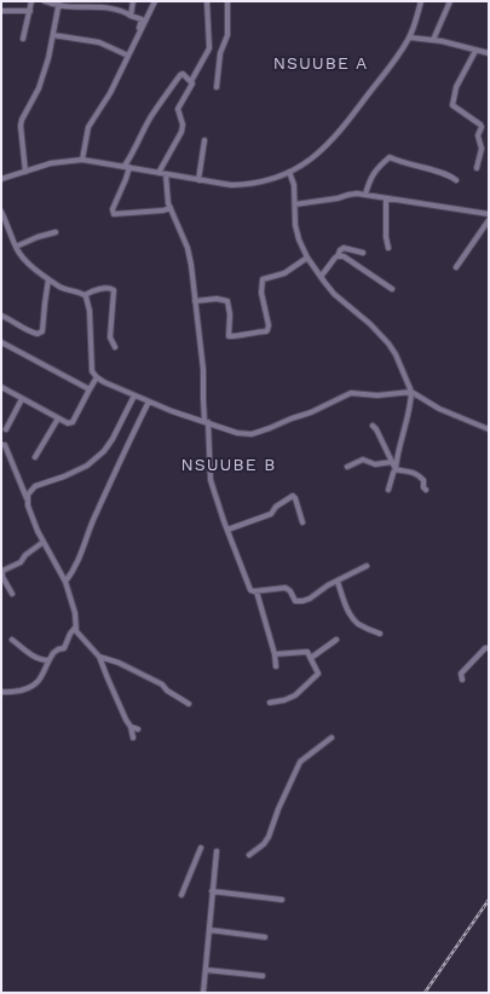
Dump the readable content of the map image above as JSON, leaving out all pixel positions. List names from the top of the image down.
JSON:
{
  "districts": ["NSUUBE A", "NSUUBE B"]
}
